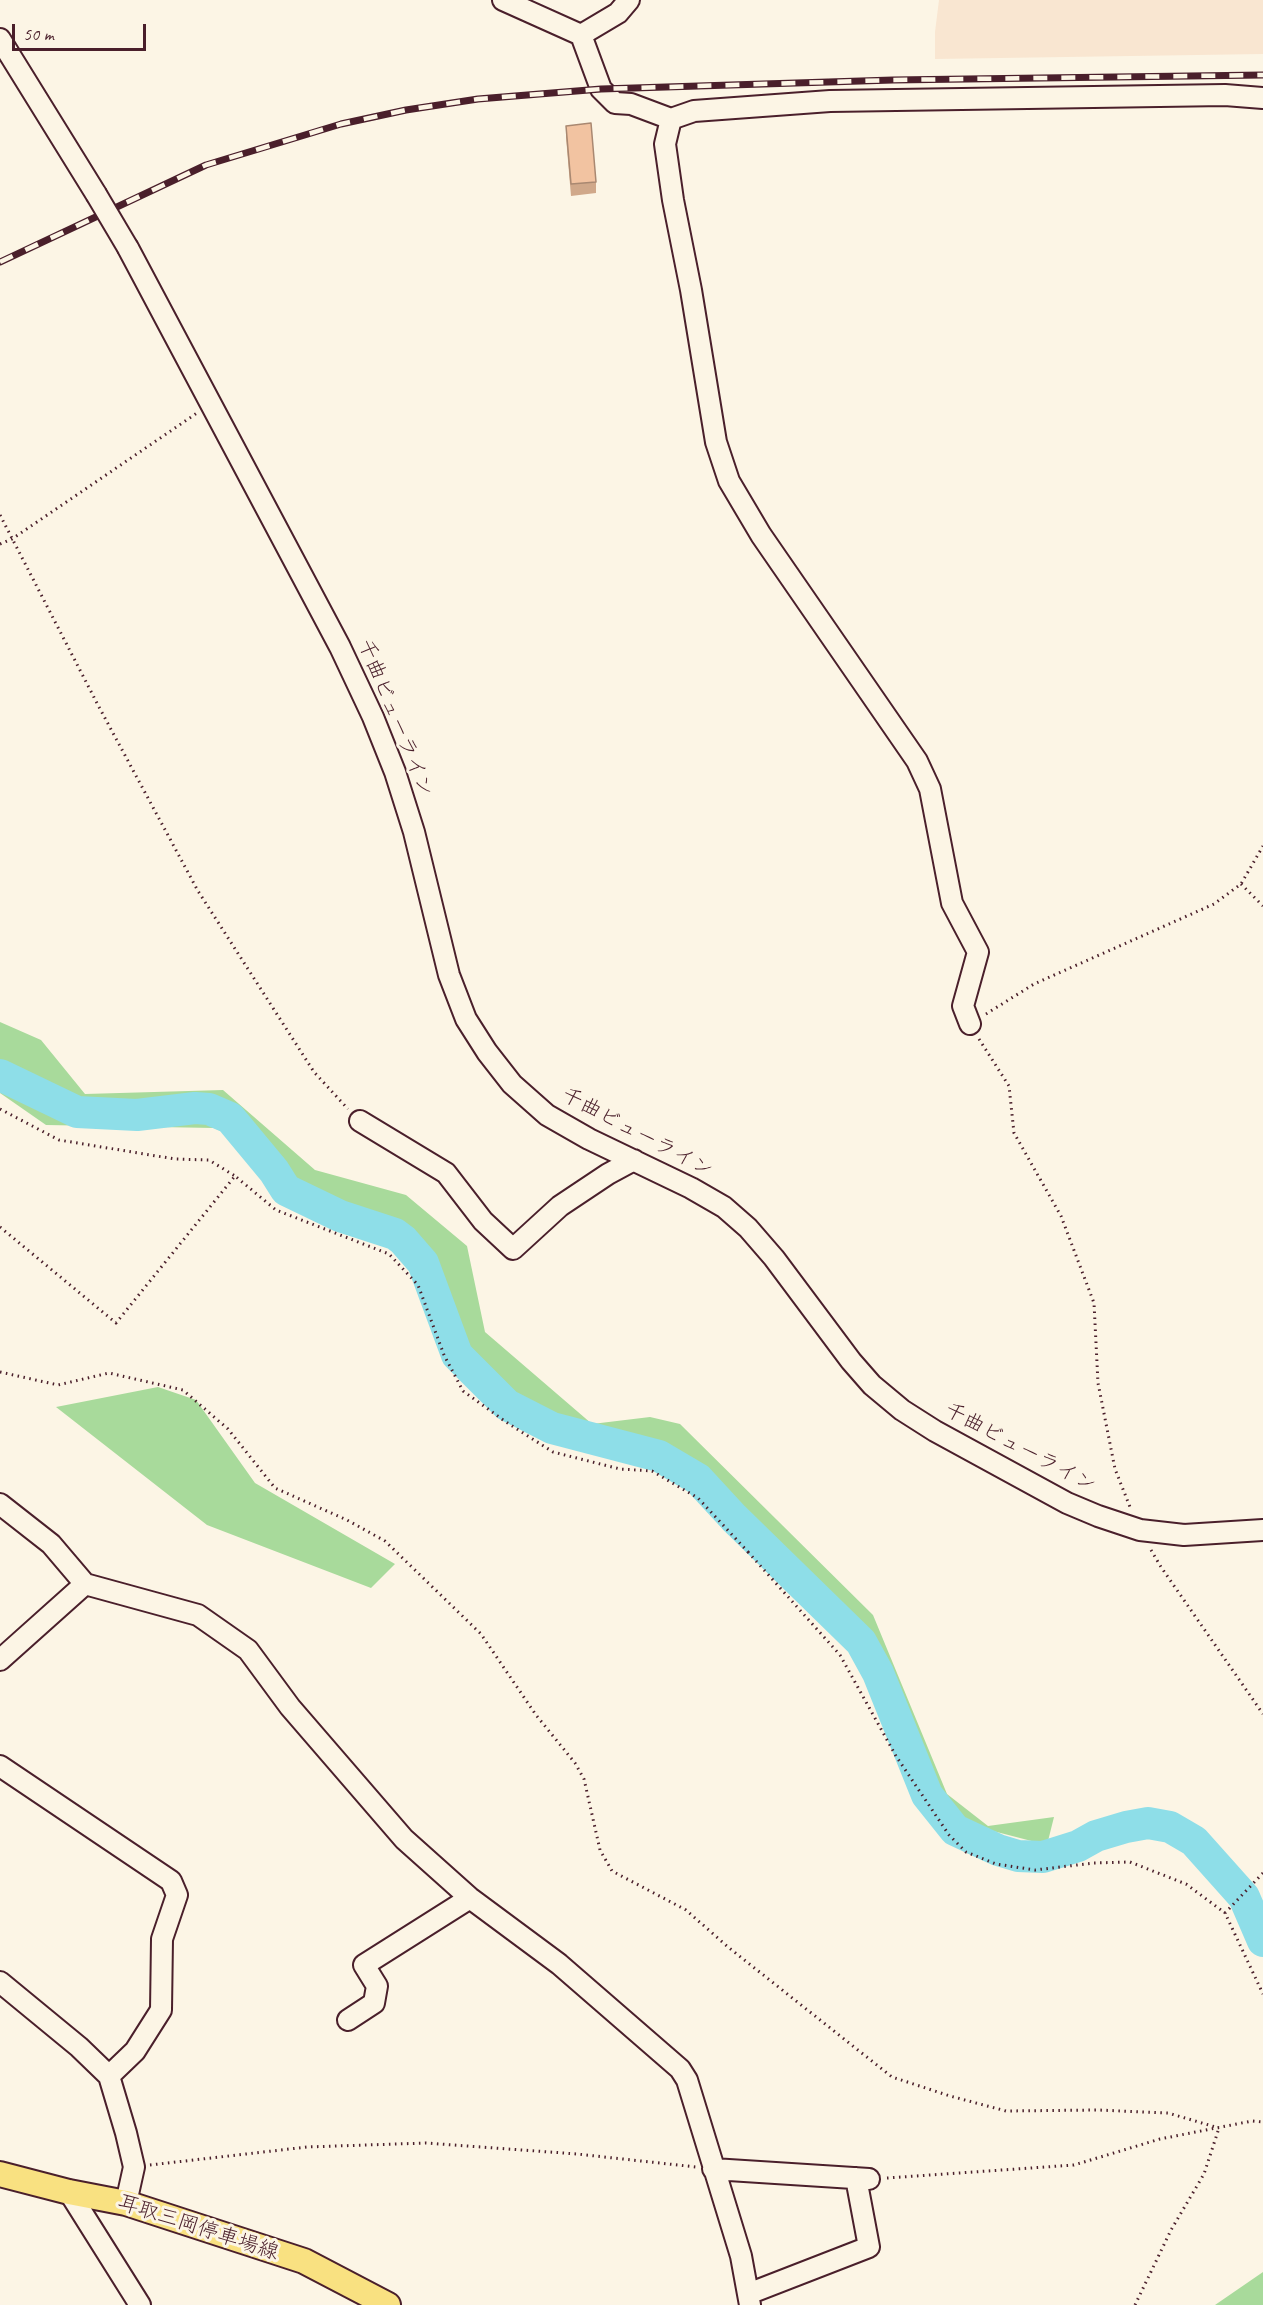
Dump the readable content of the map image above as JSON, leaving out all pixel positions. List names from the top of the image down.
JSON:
{
  "streets": {
    "main road": ["耳取三岡停車場線"],
    "street": ["千曲ビューライン"]
  },
  "scale_bar": "50 m"
}
